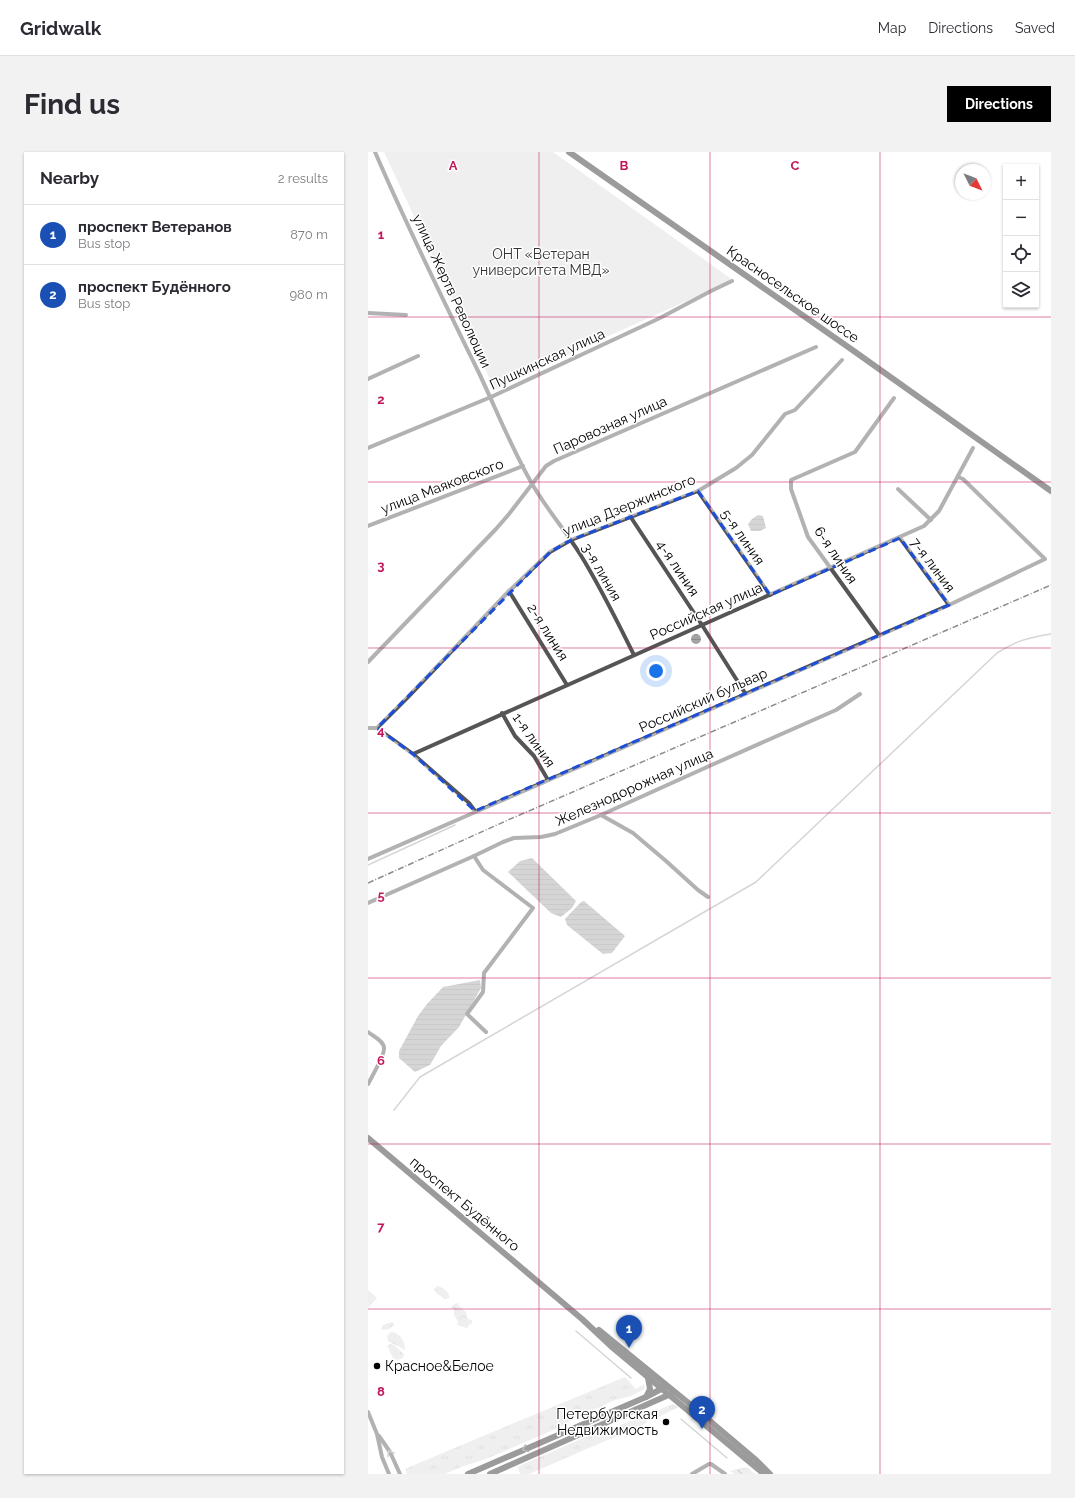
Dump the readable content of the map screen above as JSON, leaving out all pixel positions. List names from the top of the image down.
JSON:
{
  "streets": {
    "main road": ["Красносельское шоссе", "проспект Будённого"],
    "street": [
      "улица Жертв Революции",
      "Пушкинская улица",
      "Паровозная улица",
      "улица Маяковского",
      "улица Дзержинского",
      "5-я линия",
      "6-я линия",
      "7-я линия",
      "4-я линия",
      "3-я линия",
      "Российская улица",
      "2-я линия",
      "Российский бульвар",
      "1-я линия",
      "Железнодорожная улица"
    ]
  },
  "crossings": [
    ["улица Жертв Революции", "Пушкинская улица"],
    ["улица Жертв Революции", "Паровозная улица"],
    ["улица Жертв Революции", "улица Маяковского"],
    ["улица Жертв Революции", "3-я линия"],
    ["Паровозная улица", "3-я линия"],
    ["улица Дзержинского", "5-я линия"],
    ["улица Дзержинского", "4-я линия"],
    ["улица Дзержинского", "3-я линия"],
    ["улица Дзержинского", "2-я линия"],
    ["5-я линия", "Российская улица"],
    ["6-я линия", "Российская улица"],
    ["6-я линия", "Российский бульвар"],
    ["7-я линия", "Российская улица"],
    ["7-я линия", "Российский бульвар"],
    ["4-я линия", "Российская улица"],
    ["4-я линия", "Российский бульвар"],
    ["3-я линия", "Российская улица"],
    ["Российская улица", "2-я линия"],
    ["Российская улица", "Российский бульвар"],
    ["Российская улица", "1-я линия"],
    ["Российский бульвар", "1-я линия"]
  ],
  "parks": ["ОНТ «Ветеран университета МВД»"],
  "places": ["Красное&Белое", "Петербургская Недвижимость"],
  "north": "bottom right",
  "page": {
    "header": "Gridwalk",
    "nav": ["Map", "Directions", "Saved"],
    "buttons": "Directions",
    "title": "Find us",
    "heading": ["Nearby", "2 results"],
    "map_buttons": ["+", "−"],
    "list": [
      {
        "mark": "1",
        "name": "проспект Ветеранов",
        "note": "Bus stop",
        "value": "870 m"
      },
      {
        "mark": "2",
        "name": "проспект Будённого",
        "note": "Bus stop",
        "value": "980 m"
      }
    ],
    "pins": ["1", "2"]
  },
  "grid": {
    "columns": ["A", "B", "C"],
    "rows": [
      "1",
      "2",
      "3",
      "4",
      "5",
      "6",
      "7",
      "8"
    ]
  }
}
